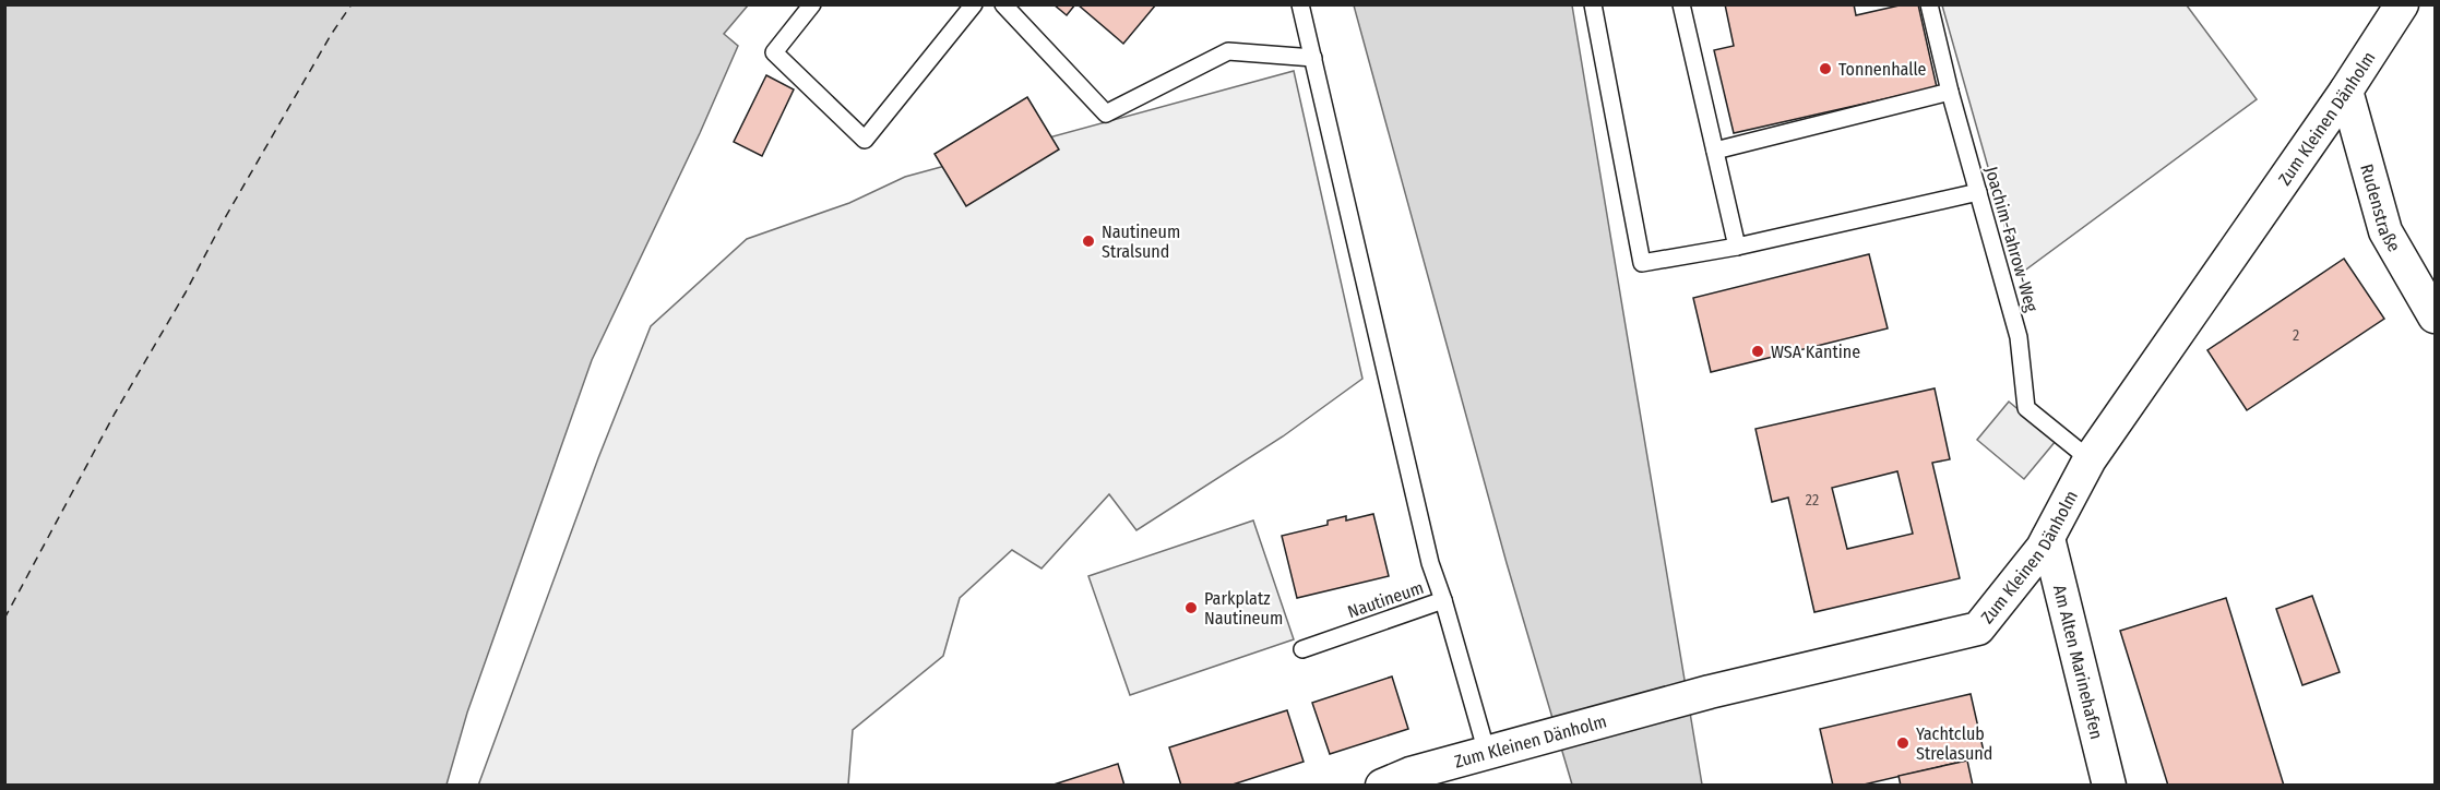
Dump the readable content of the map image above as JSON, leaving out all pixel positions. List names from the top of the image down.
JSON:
{
  "streets": {
    "street": ["Zum Kleinen Dänholm", "Rudenstraße", "Am Alten Marinehafen"],
    "lane": ["Joachim-Fahrow-Weg", "Nautineum"]
  },
  "crossings": [
    ["Zum Kleinen Dänholm", "Rudenstraße"],
    ["Zum Kleinen Dänholm", "Joachim-Fahrow-Weg"],
    ["Zum Kleinen Dänholm", "Nautineum"],
    ["Zum Kleinen Dänholm", "Am Alten Marinehafen"]
  ],
  "places": [
    "Tonnenhalle",
    "Nautineum Stralsund",
    "WSA Kantine",
    "Parkplatz Nautineum",
    "Yachtclub Strelasund"
  ],
  "house_numbers": ["2", "22"]
}
